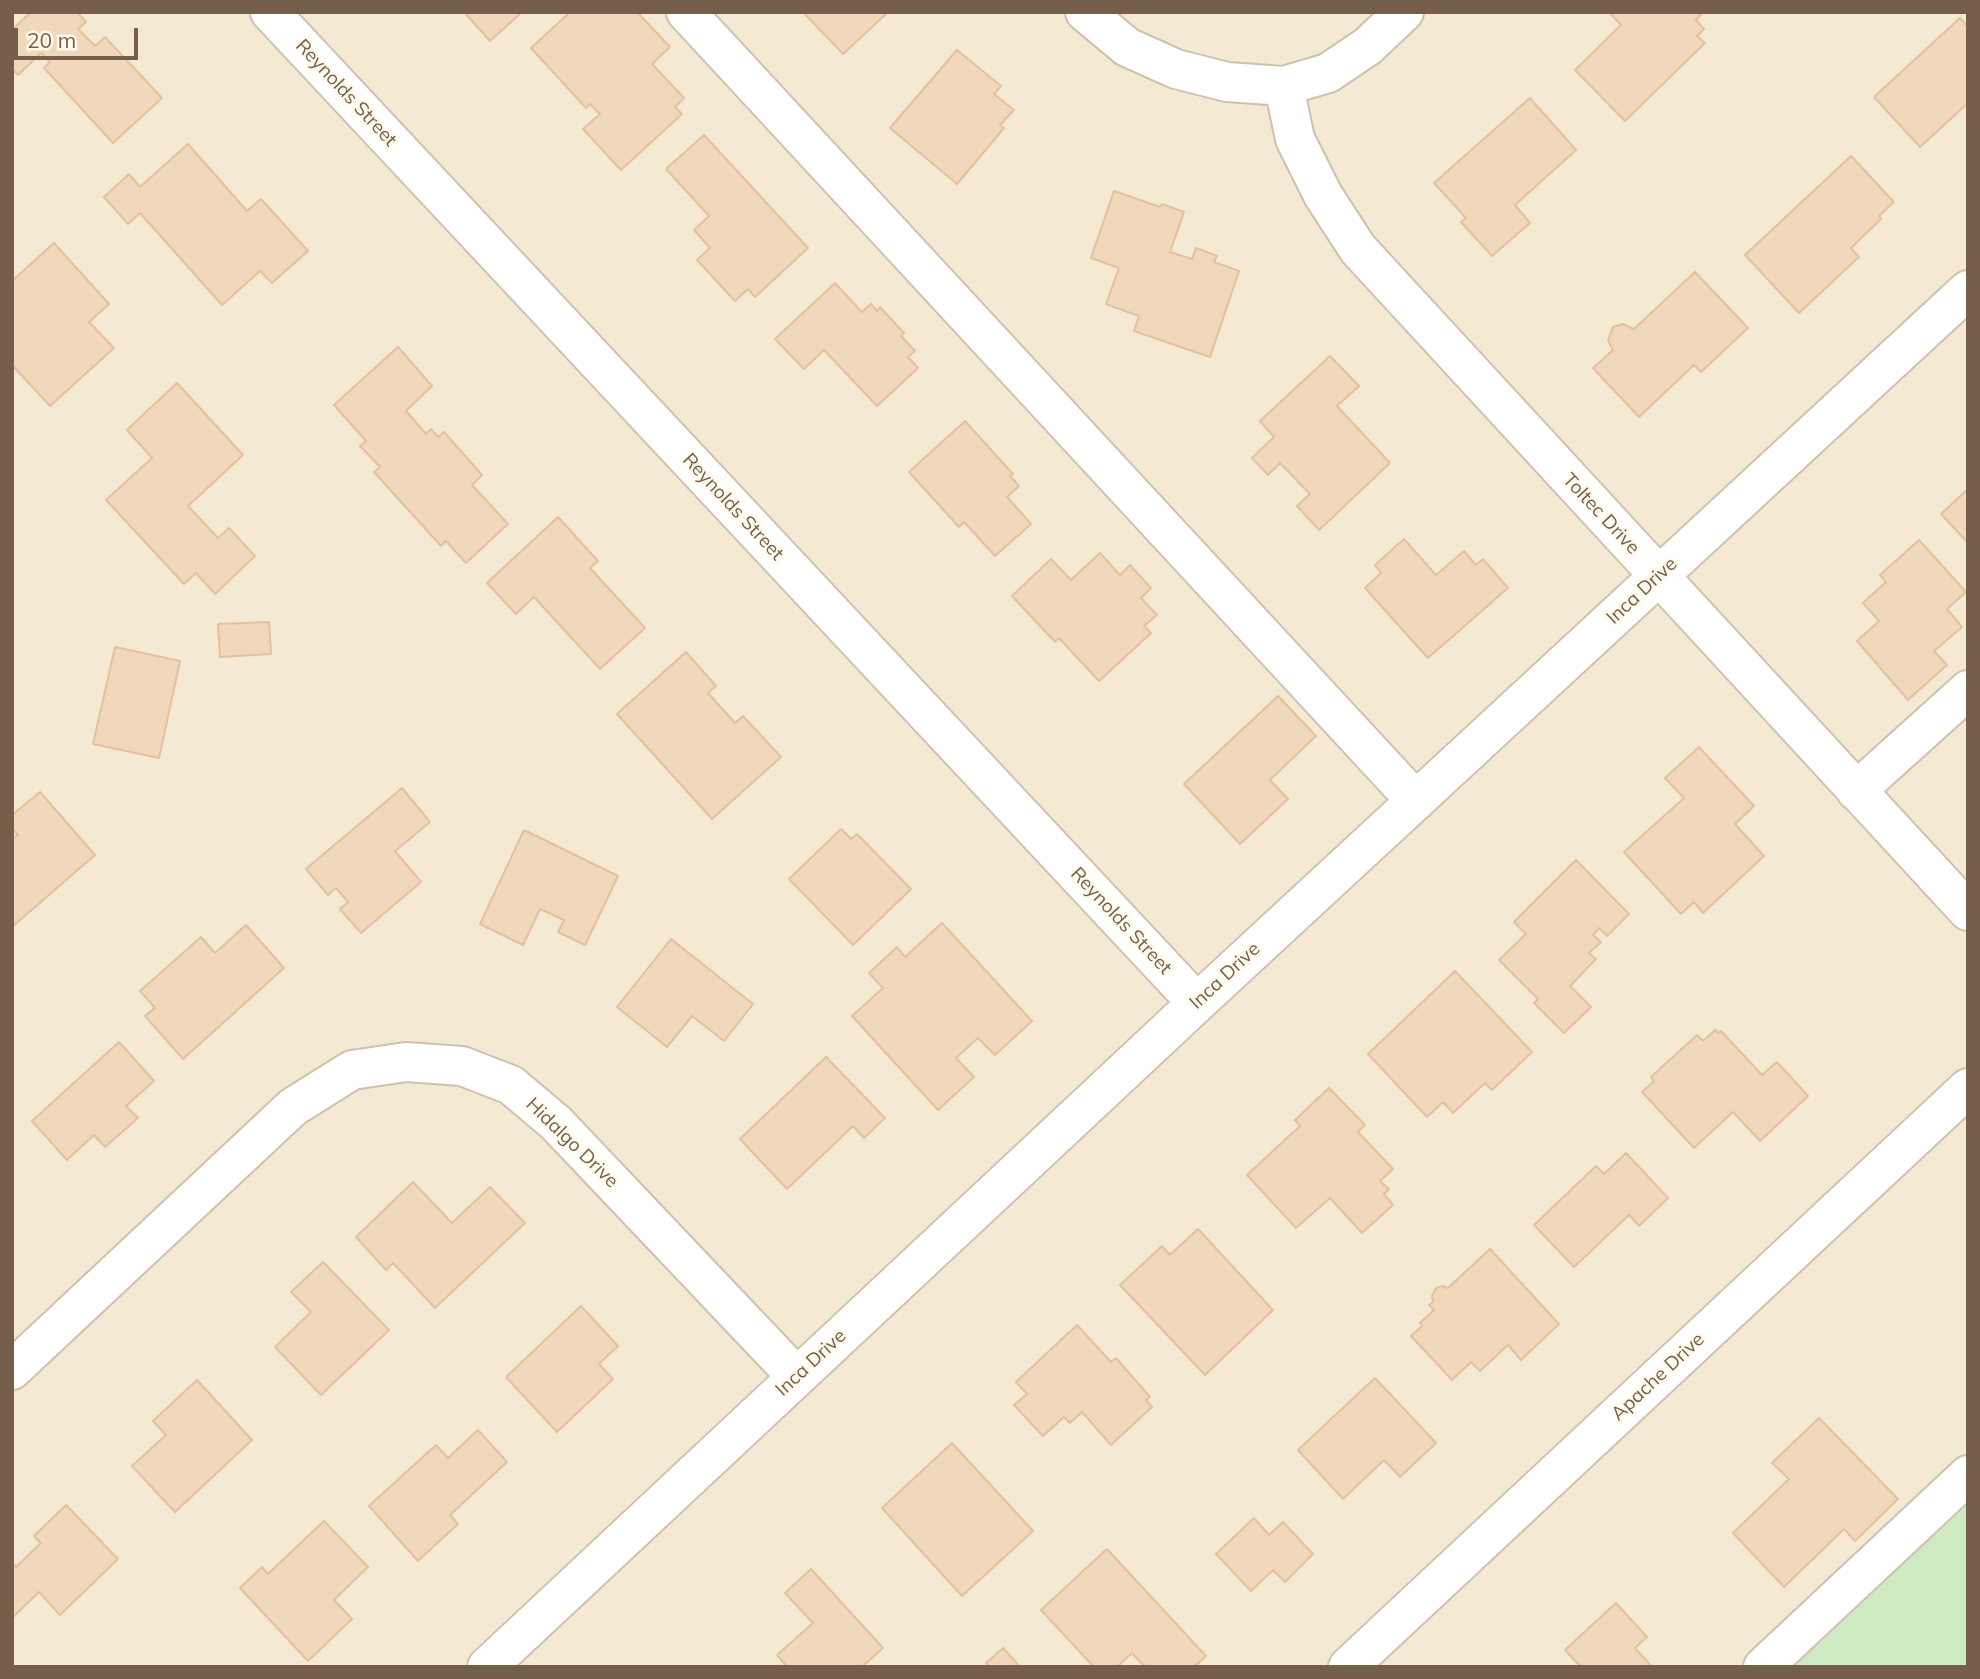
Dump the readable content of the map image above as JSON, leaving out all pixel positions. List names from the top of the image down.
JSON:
{
  "streets": {
    "street": [
      "Reynolds Street",
      "Toltec Drive",
      "Inca Drive",
      "Hidalgo Drive",
      "Apache Drive"
    ]
  },
  "crossings": [
    ["Reynolds Street", "Inca Drive"],
    ["Toltec Drive", "Inca Drive"],
    ["Inca Drive", "Hidalgo Drive"]
  ],
  "scale_bar": "20 m"
}
